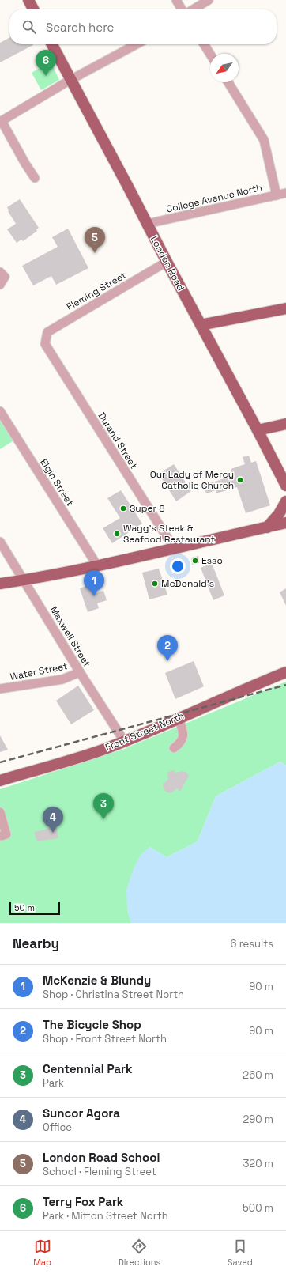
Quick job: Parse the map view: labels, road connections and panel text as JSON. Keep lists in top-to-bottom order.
{
  "streets": {
    "main road": ["London Road", "Front Street North"],
    "street": [
      "College Avenue North",
      "Fleming Street",
      "Durand Street",
      "Elgin Street",
      "Maxwell Street",
      "Water Street"
    ]
  },
  "crossings": [
    ["College Avenue North", "London Road"],
    ["London Road", "Fleming Street"],
    ["Fleming Street", "Durand Street"],
    ["Maxwell Street", "Water Street"],
    ["Maxwell Street", "Front Street North"]
  ],
  "places": [
    "Our Lady of Mercy Catholic Church",
    "Super 8",
    "Wagg's Steak & Seafood Restaurant",
    "Esso",
    "McDonald's"
  ],
  "scale_bar": "50 m",
  "north": "bottom left",
  "page": {
    "search": "Search here",
    "pins": [
      "6",
      "5",
      "1",
      "2",
      "3",
      "4"
    ],
    "scale": "50 m",
    "heading": ["Nearby", "6 results"],
    "list": [
      {
        "mark": "1",
        "name": "McKenzie & Blundy",
        "note": "Shop · Christina Street North",
        "value": "90 m"
      },
      {
        "mark": "2",
        "name": "The Bicycle Shop",
        "note": "Shop · Front Street North",
        "value": "90 m"
      },
      {
        "mark": "3",
        "name": "Centennial Park",
        "note": "Park",
        "value": "260 m"
      },
      {
        "mark": "4",
        "name": "Suncor Agora",
        "note": "Office",
        "value": "290 m"
      },
      {
        "mark": "5",
        "name": "London Road School",
        "note": "School · Fleming Street",
        "value": "320 m"
      },
      {
        "mark": "6",
        "name": "Terry Fox Park",
        "note": "Park · Mitton Street North",
        "value": "500 m"
      }
    ],
    "nav": ["Map", "Directions", "Saved"]
  }
}
